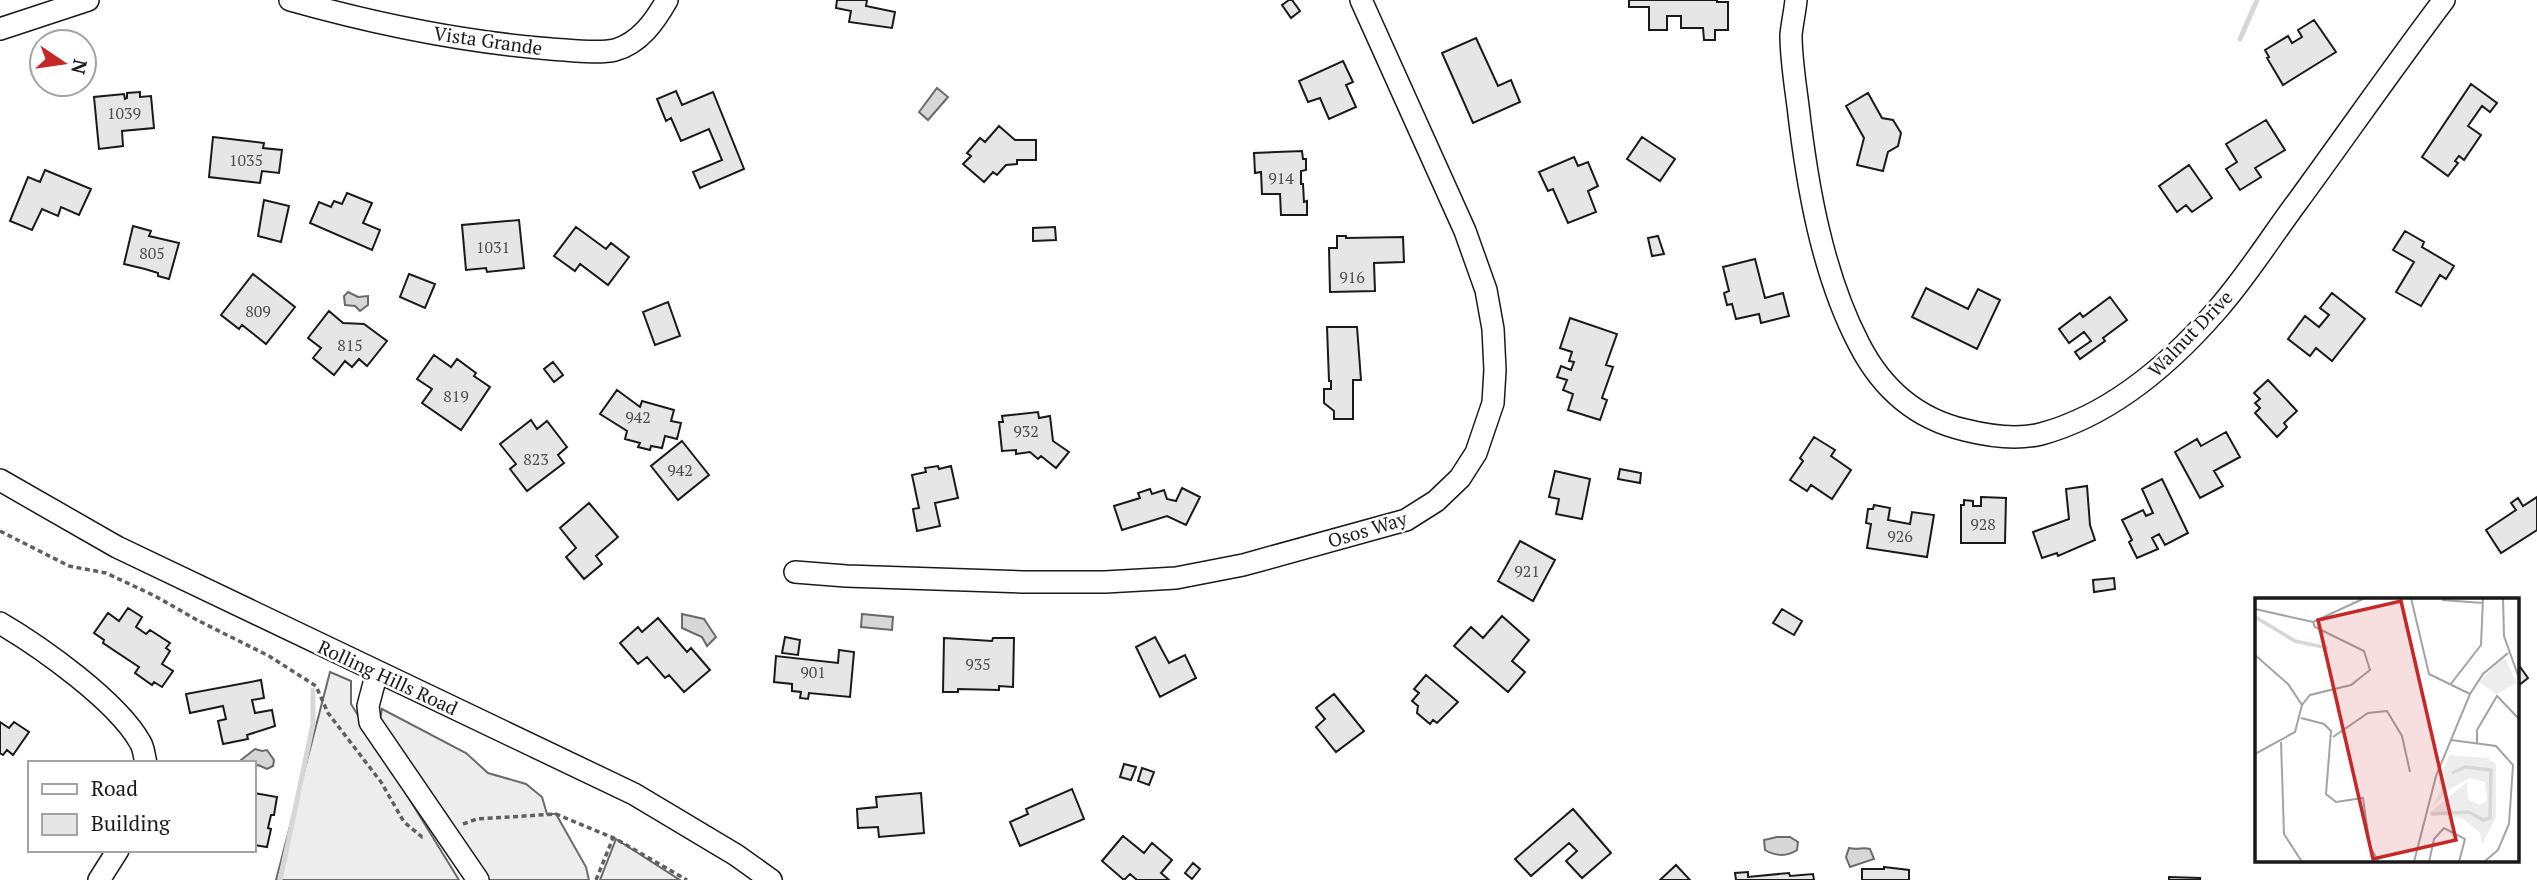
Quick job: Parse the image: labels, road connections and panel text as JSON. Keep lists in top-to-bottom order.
{
  "streets": {
    "street": [
      "Vista Grande",
      "Walnut Drive",
      "Osos Way",
      "Rolling Hills Road"
    ]
  },
  "house_numbers": [
    "1039",
    "1035",
    "914",
    "1031",
    "805",
    "916",
    "809",
    "815",
    "819",
    "942",
    "932",
    "823",
    "942",
    "928",
    "926",
    "921",
    "935",
    "901"
  ],
  "legend": ["Road", "Building"],
  "north": "right"
}
